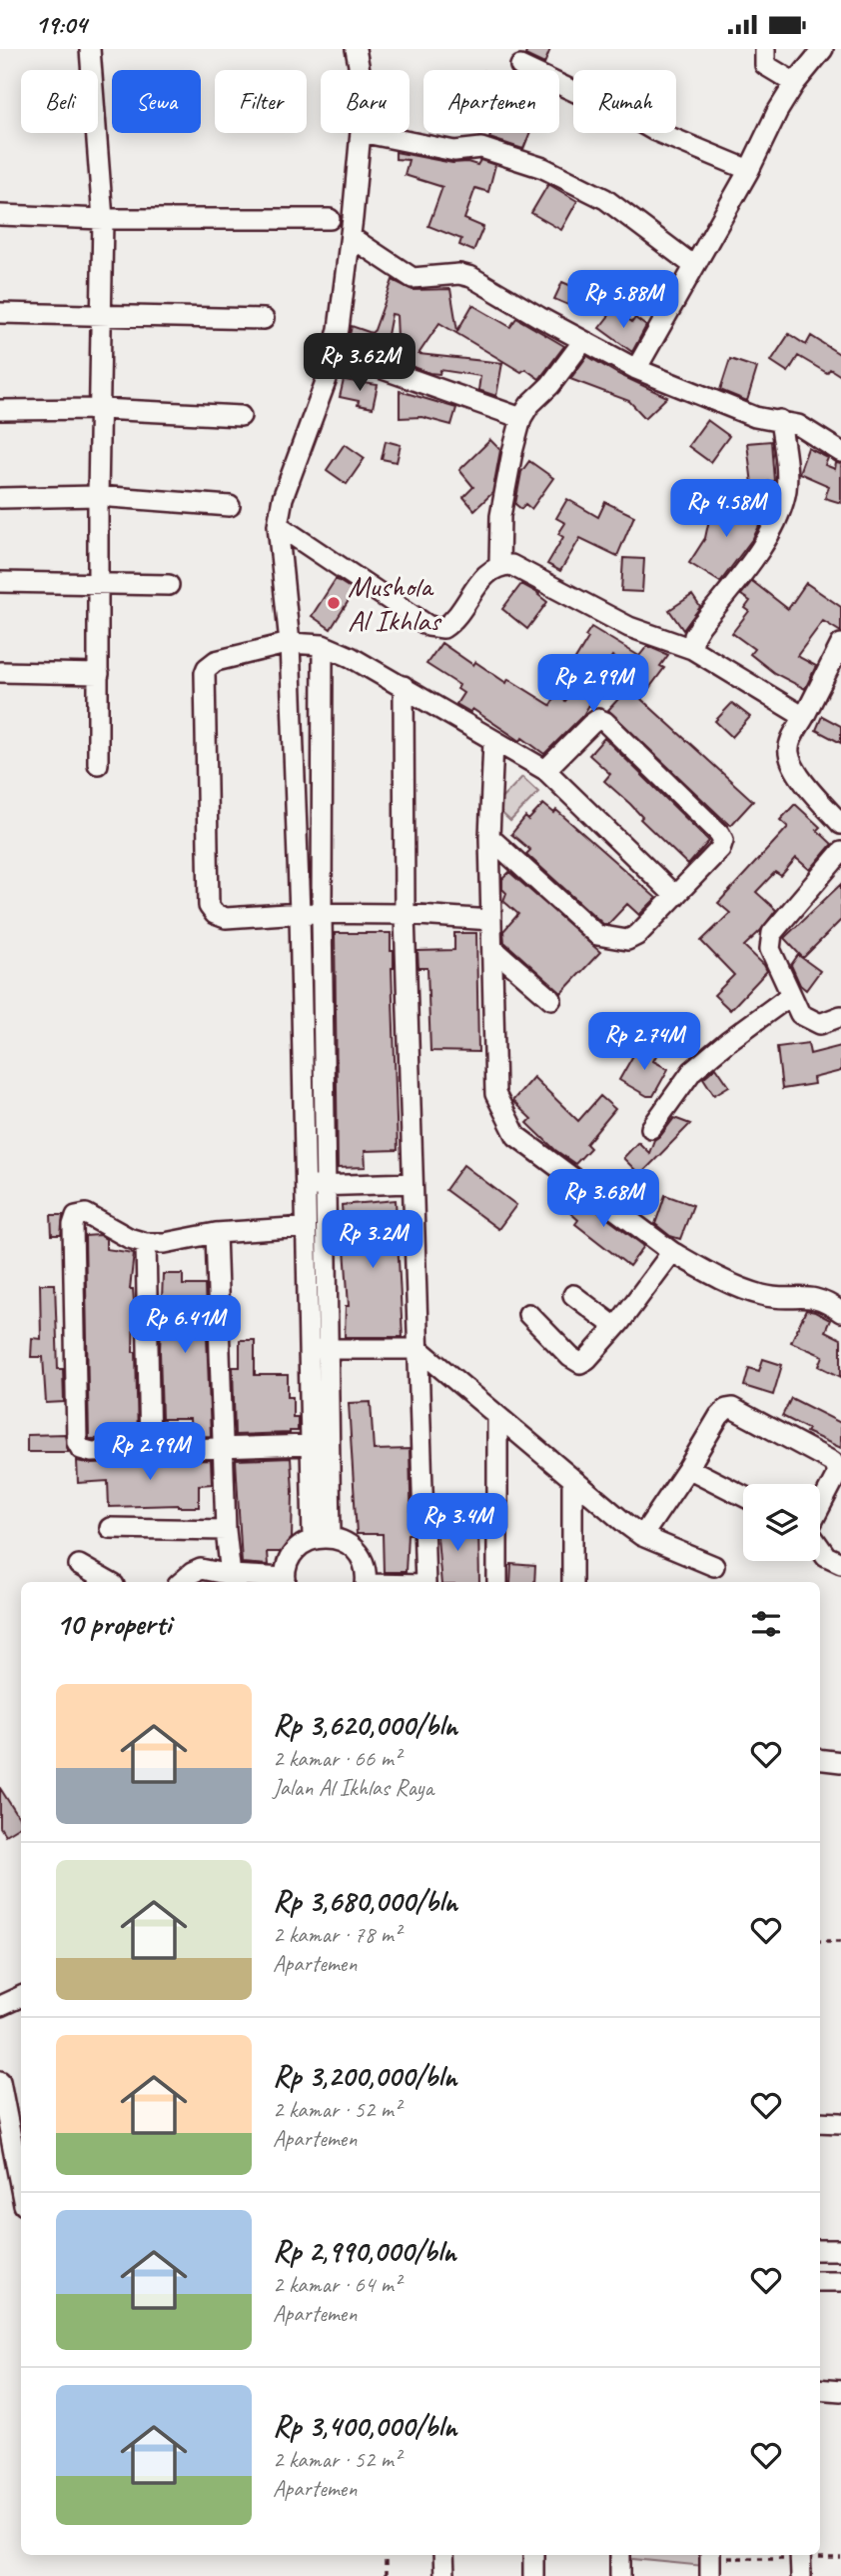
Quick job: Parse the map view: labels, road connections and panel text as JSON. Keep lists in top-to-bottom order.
{
  "places": ["Mushola Al Ikhlas"],
  "page": {
    "status": "19:04",
    "chip": [
      "Beli",
      "Sewa",
      "Filter",
      "Baru",
      "Apartemen",
      "Rumah"
    ],
    "price": [
      "Rp 5.88M",
      "Rp 3.62M",
      "Rp 4.58M",
      "Rp 2.99M",
      "Rp 2.74M",
      "Rp 3.68M",
      "Rp 3.2M",
      "Rp 6.41M",
      "Rp 2.99M",
      "Rp 3.4M"
    ],
    "heading": "10 properti",
    "list": [
      {
        "name": "Rp 3,620,000/bln",
        "note": "2 kamar · 66 m² · Jalan Al Ikhlas Raya"
      },
      {
        "name": "Rp 3,680,000/bln",
        "note": "2 kamar · 78 m² · Apartemen"
      },
      {
        "name": "Rp 3,200,000/bln",
        "note": "2 kamar · 52 m² · Apartemen"
      },
      {
        "name": "Rp 2,990,000/bln",
        "note": "2 kamar · 64 m² · Apartemen"
      },
      {
        "name": "Rp 3,400,000/bln",
        "note": "2 kamar · 52 m² · Apartemen"
      }
    ]
  }
}
